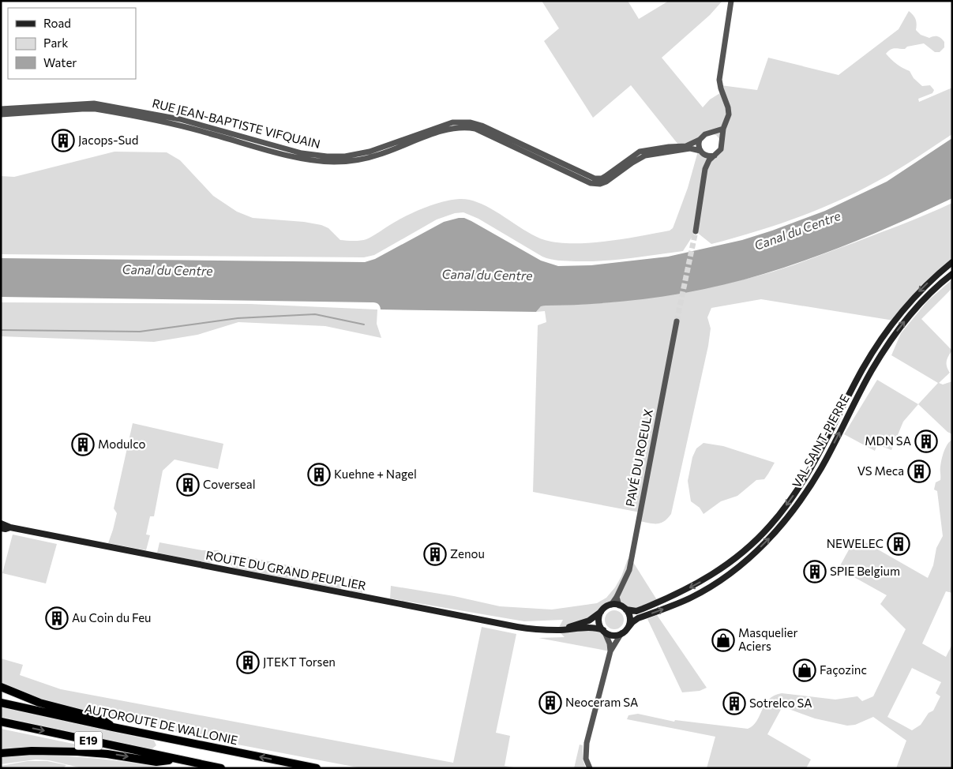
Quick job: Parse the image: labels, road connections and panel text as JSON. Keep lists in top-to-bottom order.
{
  "streets": {
    "highway": ["AUTOROUTE DE WALLONIE", "E19"],
    "main road": ["VAL SAINT-PIERRE", "ROUTE DU GRAND PEUPLIER"],
    "street": ["RUE JEAN-BAPTISTE VIFQUAIN", "PAVÉ DU ROEULX"]
  },
  "crossings": [
    ["VAL SAINT-PIERRE", "PAVÉ DU ROEULX"],
    ["VAL SAINT-PIERRE", "ROUTE DU GRAND PEUPLIER"],
    ["PAVÉ DU ROEULX", "ROUTE DU GRAND PEUPLIER"]
  ],
  "water": ["Canal du Centre"],
  "places": {
    "building": [
      "Jacops-Sud",
      "MDN SA",
      "Modulco",
      "VS Meca",
      "Kuehne + Nagel",
      "Coverseal",
      "NEWELEC",
      "Zenou",
      "SPIE Belgium",
      "Au Coin du Feu",
      "JTEKT Torsen",
      "Neoceram SA",
      "Sotrelco SA"
    ],
    "shop": ["Masquelier Aciers", "Façozinc"]
  },
  "legend": ["Road", "Park", "Water"]
}
